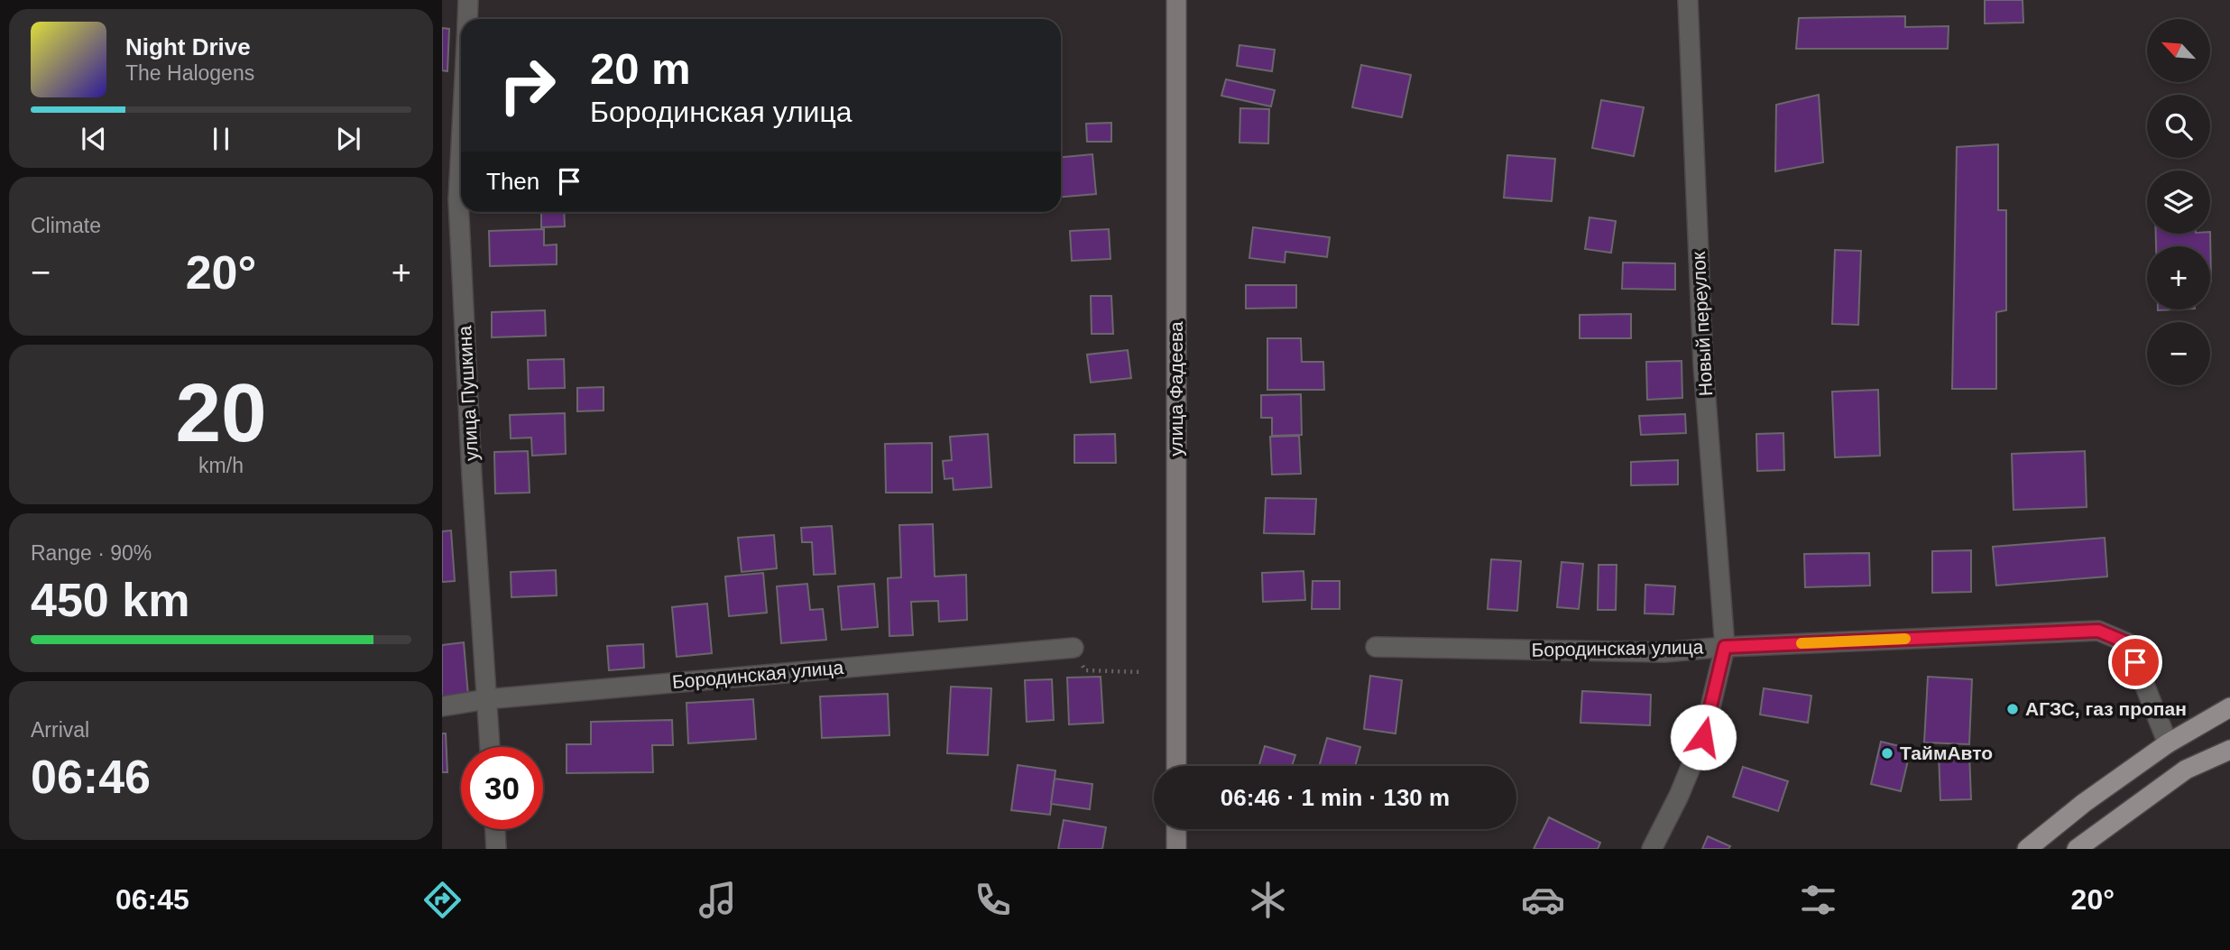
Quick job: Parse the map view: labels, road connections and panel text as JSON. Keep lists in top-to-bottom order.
{
  "streets": {
    "main road": ["улица Фадеева"],
    "street": ["Новый переулок", "улица Пушкина", "Бородинская улица"]
  },
  "crossings": [
    ["Новый переулок", "Бородинская улица"],
    ["улица Пушкина", "Бородинская улица"]
  ],
  "places": ["АГЗС, газ пропан", "ТаймАвто"],
  "north": "top left",
  "page": {
    "map_buttons": ["+", "−"],
    "turn": ["20 m", "Бородинская улица"],
    "song": ["Night Drive", "The Halogens"],
    "then": "Then",
    "tile": [
      "Climate",
      ["20", "km/h"],
      ["Range · 90%", "450 km"],
      ["Arrival", "06:46"]
    ],
    "heat": ["−", "20°", "+"],
    "limit": "30",
    "trip": "06:46 · 1 min · 130 m",
    "tabs": ["06:45", "20°"]
  }
}
